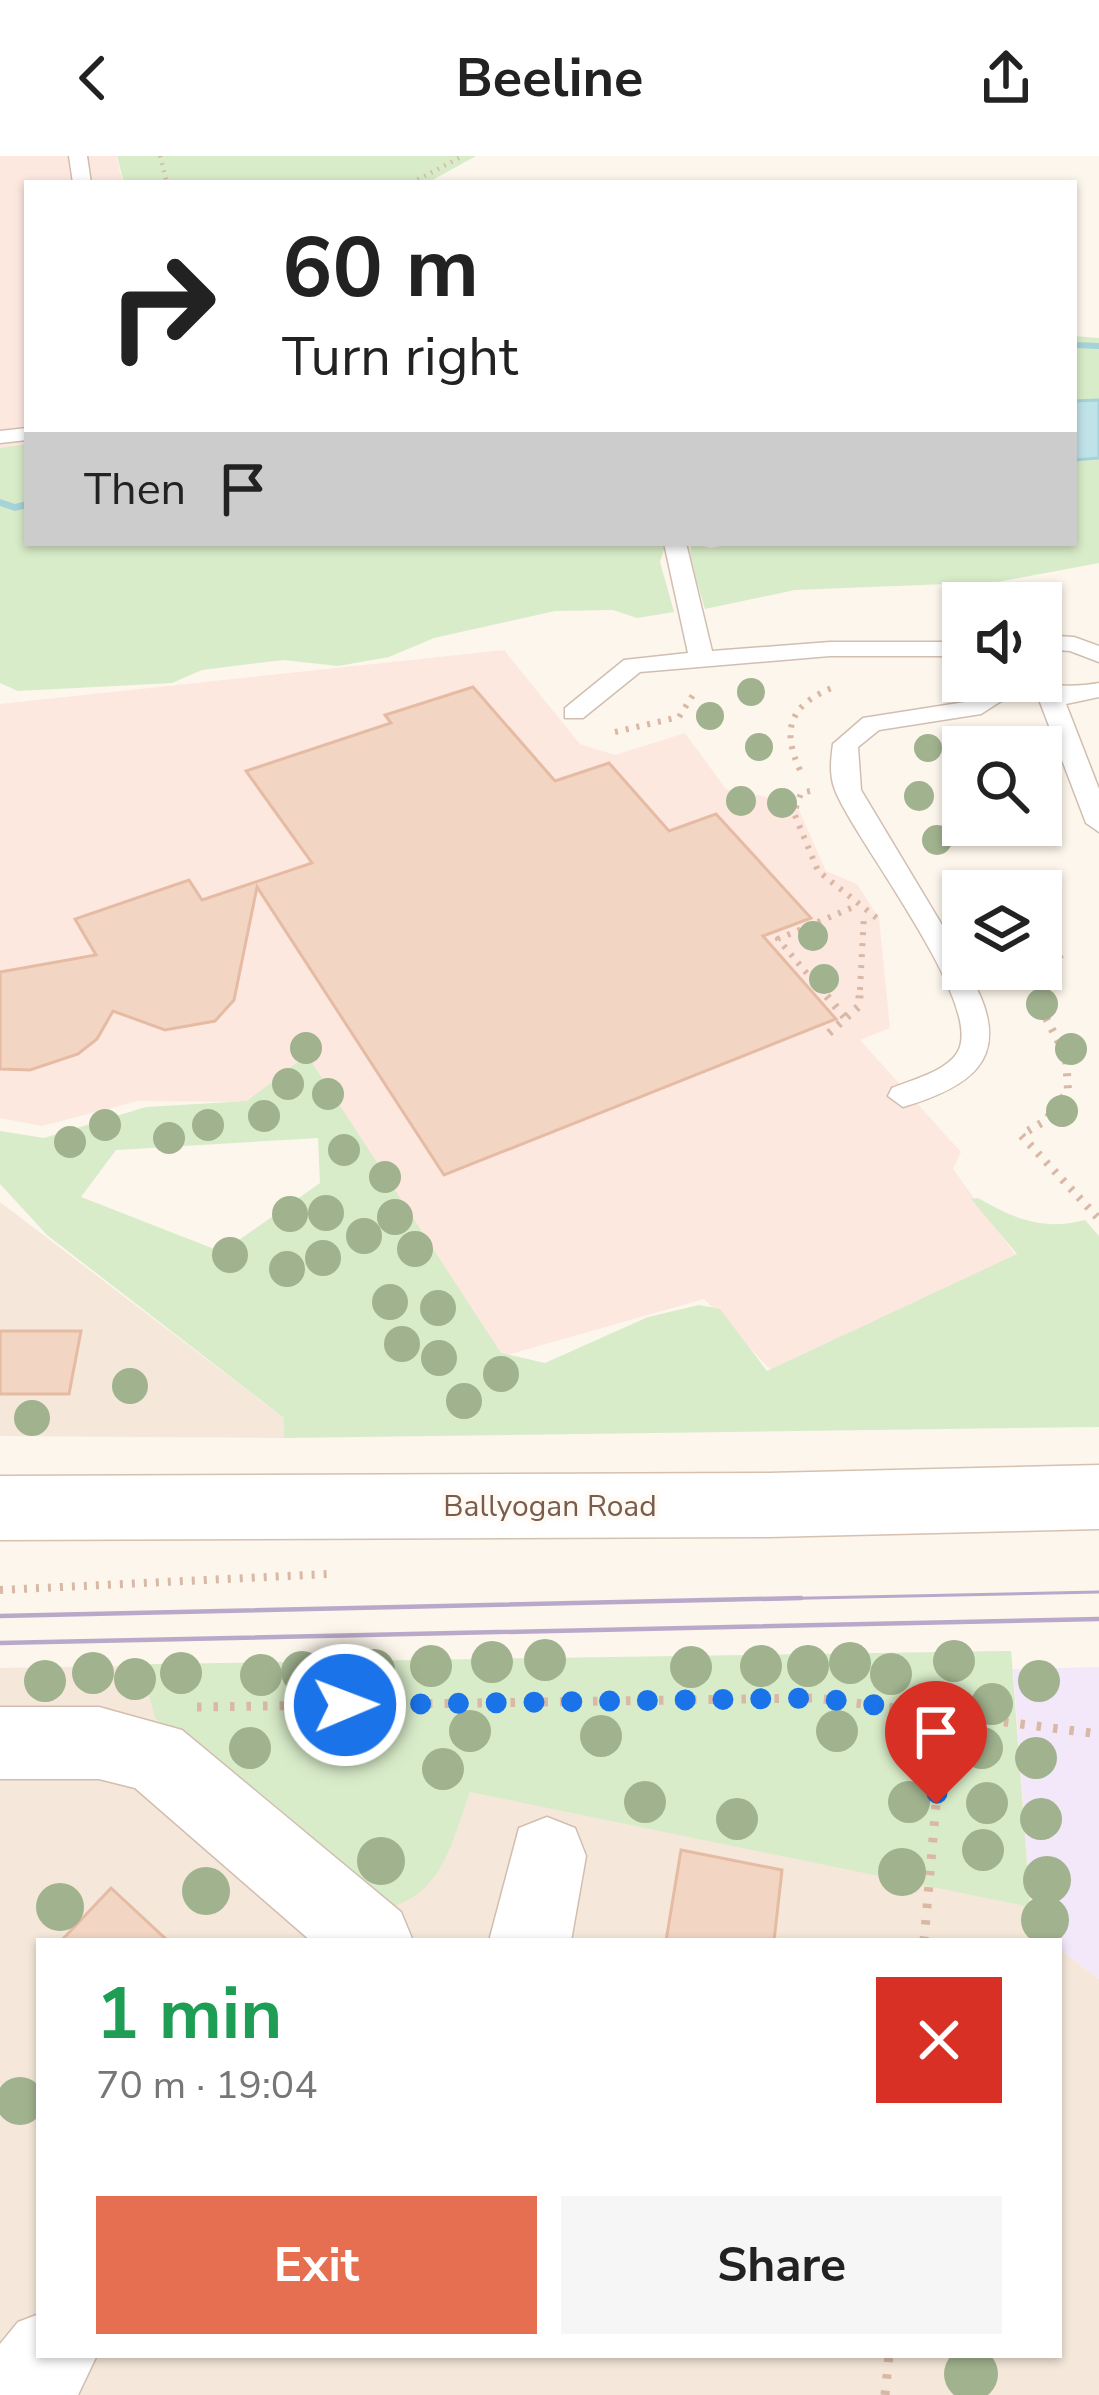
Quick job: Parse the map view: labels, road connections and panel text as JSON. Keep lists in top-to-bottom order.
{
  "streets": {
    "street": ["Ballyogan Road"]
  },
  "page": {
    "header": "Beeline",
    "turn": ["60 m", "Turn right"],
    "then": "Then",
    "heading": ["1 min", "70 m · 19:04"],
    "buttons": ["Exit", "Share"]
  }
}
